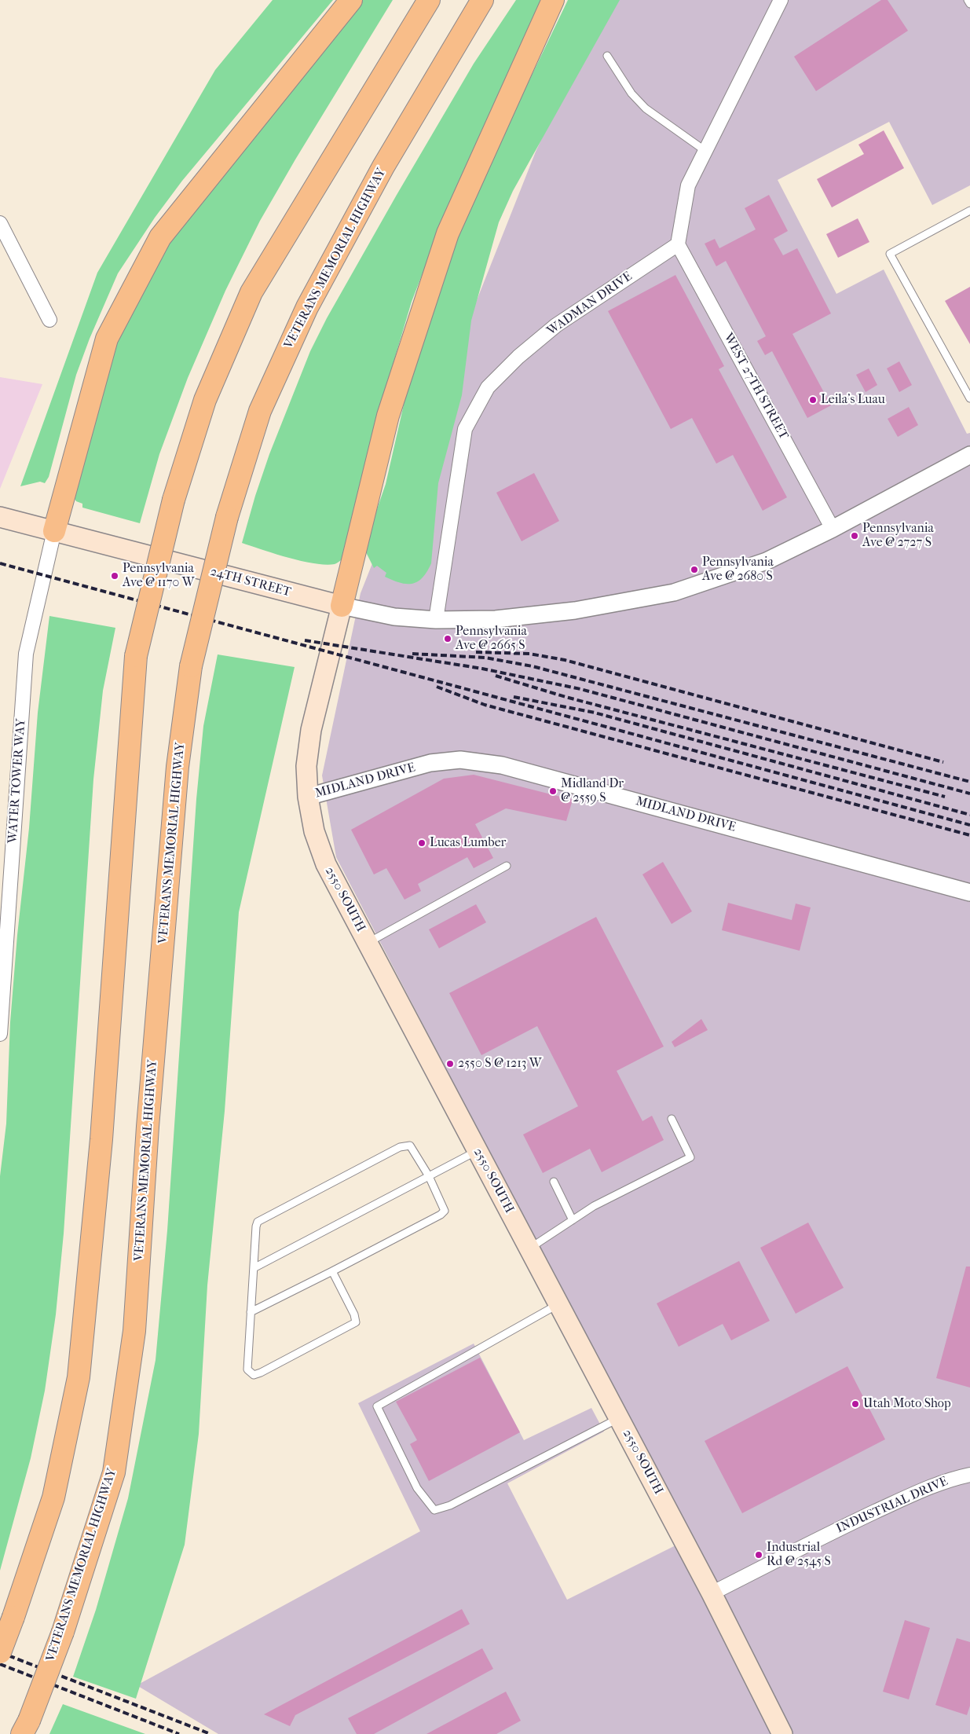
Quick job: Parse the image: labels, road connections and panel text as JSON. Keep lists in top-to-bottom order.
{
  "streets": {
    "highway": ["VETERANS MEMORIAL HIGHWAY"],
    "main road": ["24TH STREET", "2550 SOUTH"],
    "street": [
      "WADMAN DRIVE",
      "WEST 27TH STREET",
      "WATER TOWER WAY",
      "MIDLAND DRIVE",
      "INDUSTRIAL DRIVE"
    ]
  },
  "crossings": [
    ["WADMAN DRIVE", "WEST 27TH STREET"],
    ["24TH STREET", "WATER TOWER WAY"],
    ["24TH STREET", "2550 SOUTH"],
    ["MIDLAND DRIVE", "2550 SOUTH"],
    ["2550 SOUTH", "INDUSTRIAL DRIVE"]
  ],
  "places": [
    "Leila's Luau",
    "Pennsylvania Ave @ 2727 S",
    "Pennsylvania Ave @ 2680 S",
    "Pennsylvania Ave @ 1170 W",
    "Pennsylvania Ave @ 2665 S",
    "Midland Dr @ 2559 S",
    "Lucas Lumber",
    "2550 S @ 1213 W",
    "Utah Moto Shop",
    "Industrial Rd @ 2545 S"
  ]
}
